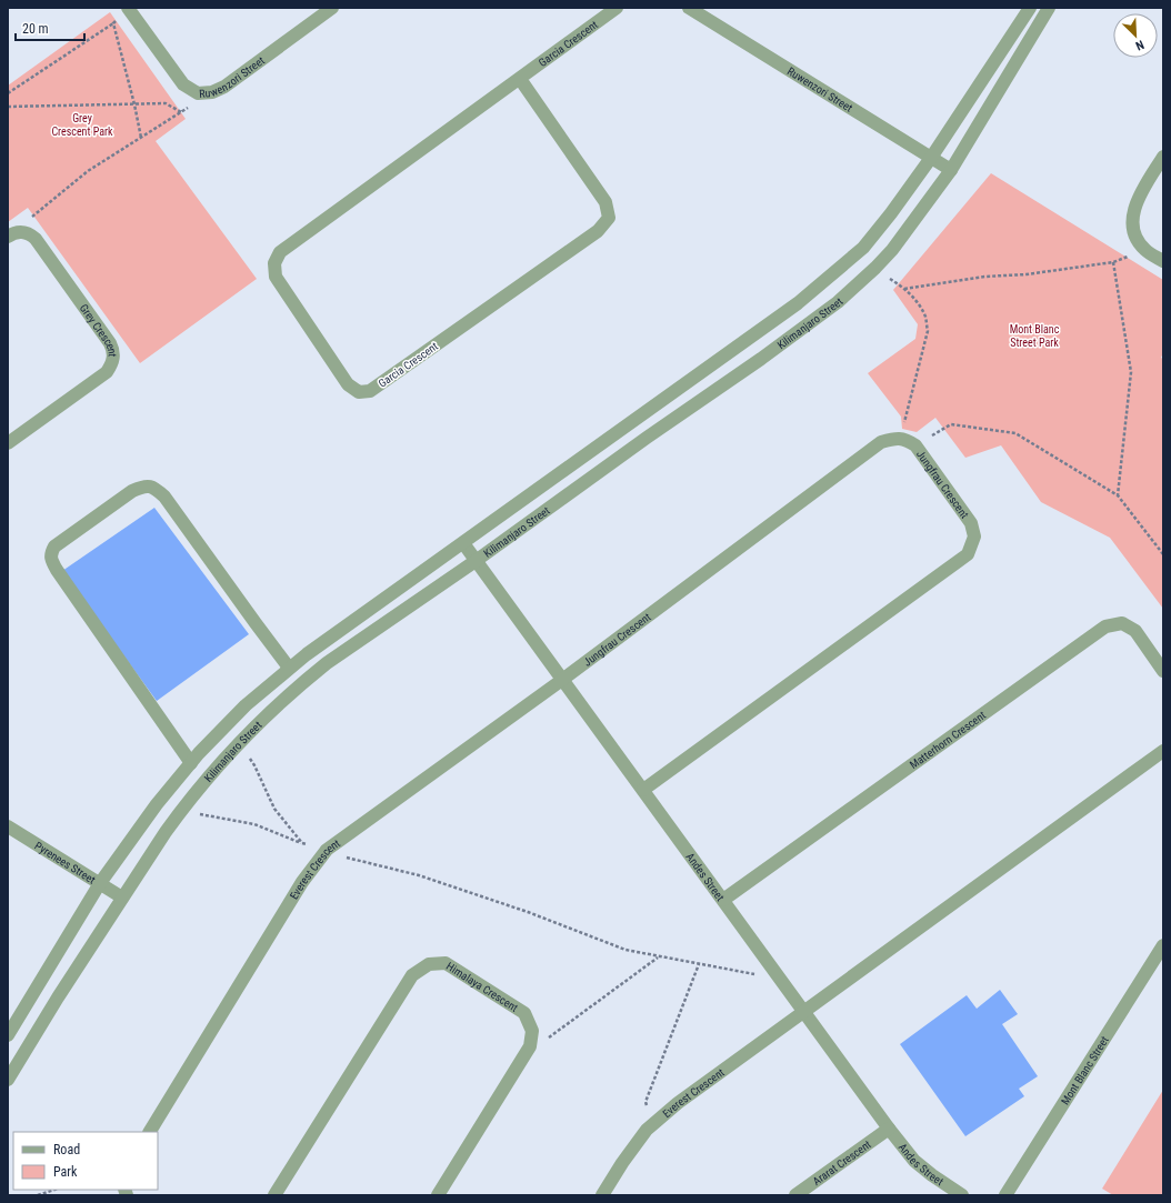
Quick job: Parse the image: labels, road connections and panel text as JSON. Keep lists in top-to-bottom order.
{
  "streets": {
    "street": [
      "Garcia Crescent",
      "Ruwenzori Street",
      "Kilimanjaro Street",
      "Grey Crescent",
      "Jungfrau Crescent",
      "Matterhorn Crescent",
      "Pyrenees Street",
      "Everest Crescent",
      "Andes Street",
      "Himalaya Crescent",
      "Mont Blanc Street",
      "Ararat Crescent"
    ]
  },
  "crossings": [
    ["Ruwenzori Street", "Kilimanjaro Street"],
    ["Kilimanjaro Street", "Pyrenees Street"],
    ["Kilimanjaro Street", "Andes Street"],
    ["Jungfrau Crescent", "Everest Crescent"],
    ["Jungfrau Crescent", "Andes Street"],
    ["Matterhorn Crescent", "Andes Street"],
    ["Everest Crescent", "Andes Street"],
    ["Andes Street", "Ararat Crescent"]
  ],
  "parks": ["Grey Crescent Park", "Mont Blanc Street Park"],
  "legend": ["Road", "Park"],
  "scale_bar": "20 m",
  "north": "bottom right"
}
